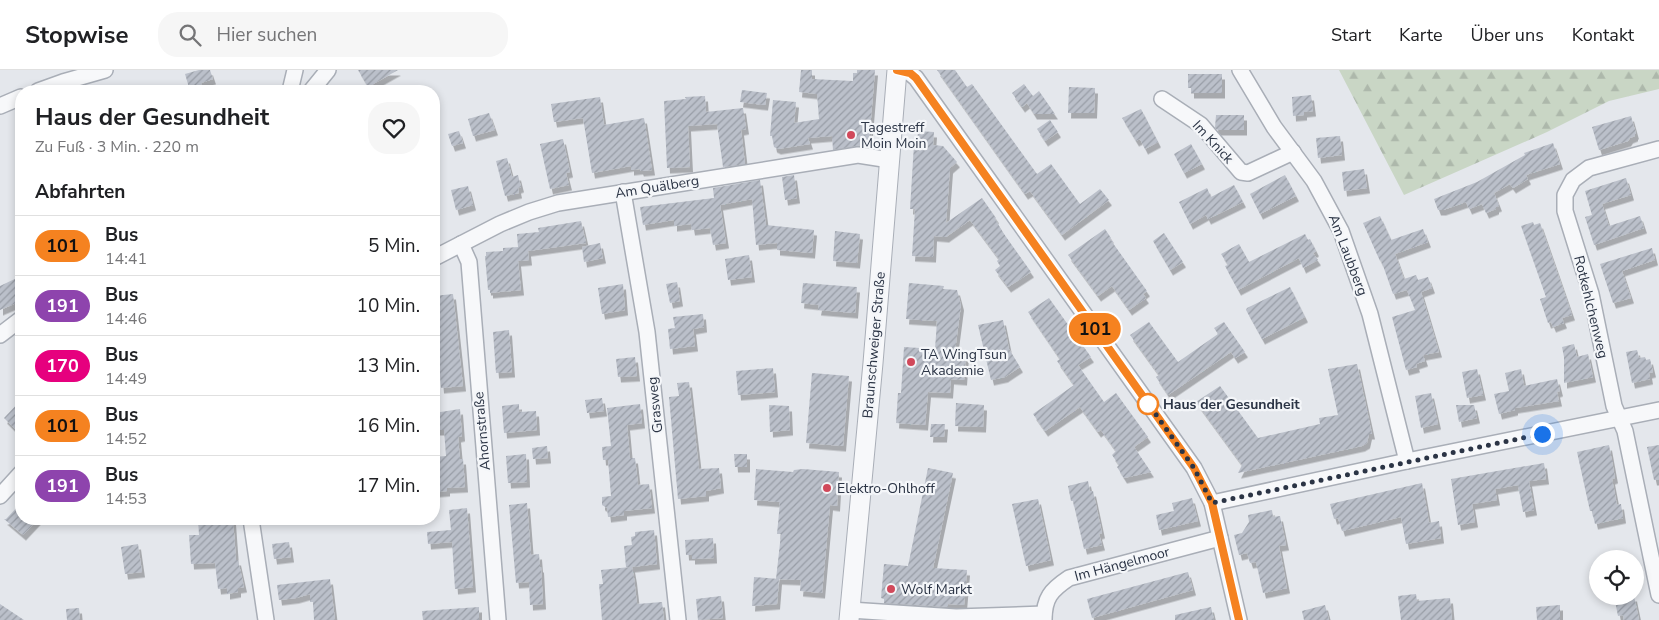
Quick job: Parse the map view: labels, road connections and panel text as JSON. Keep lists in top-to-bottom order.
{
  "streets": {
    "street": [
      "Im Knick",
      "Am Quälberg",
      "Am Laubberg",
      "Rotkehlchenweg",
      "Braunschweiger Straße",
      "Grasweg",
      "Ahornstraße",
      "Im Hängelmoor"
    ]
  },
  "crossings": [
    ["Im Knick", "Am Laubberg"],
    ["Am Quälberg", "Braunschweiger Straße"],
    ["Am Quälberg", "Grasweg"],
    ["Am Quälberg", "Ahornstraße"],
    ["Braunschweiger Straße", "Im Hängelmoor"]
  ],
  "places": [
    "Tagestreff Moin Moin",
    "TA WingTsun Akademie",
    "Haus der Gesundheit",
    "Elektro-Ohlhoff",
    "Wolf Markt"
  ],
  "lines": ["bus line 101"],
  "page": {
    "header": "Stopwise",
    "search": "Hier suchen",
    "nav": [
      "Start",
      "Karte",
      "Über uns",
      "Kontakt"
    ],
    "on_map": "101",
    "heading": [
      ["Haus der Gesundheit", "Zu Fuß · 3 Min. · 220 m"],
      "Abfahrten"
    ],
    "list": [
      {
        "mark": "101",
        "name": "Bus",
        "note": "14:41",
        "value": "5 Min."
      },
      {
        "mark": "191",
        "name": "Bus",
        "note": "14:46",
        "value": "10 Min."
      },
      {
        "mark": "170",
        "name": "Bus",
        "note": "14:49",
        "value": "13 Min."
      },
      {
        "mark": "101",
        "name": "Bus",
        "note": "14:52",
        "value": "16 Min."
      },
      {
        "mark": "191",
        "name": "Bus",
        "note": "14:53",
        "value": "17 Min."
      }
    ]
  }
}
